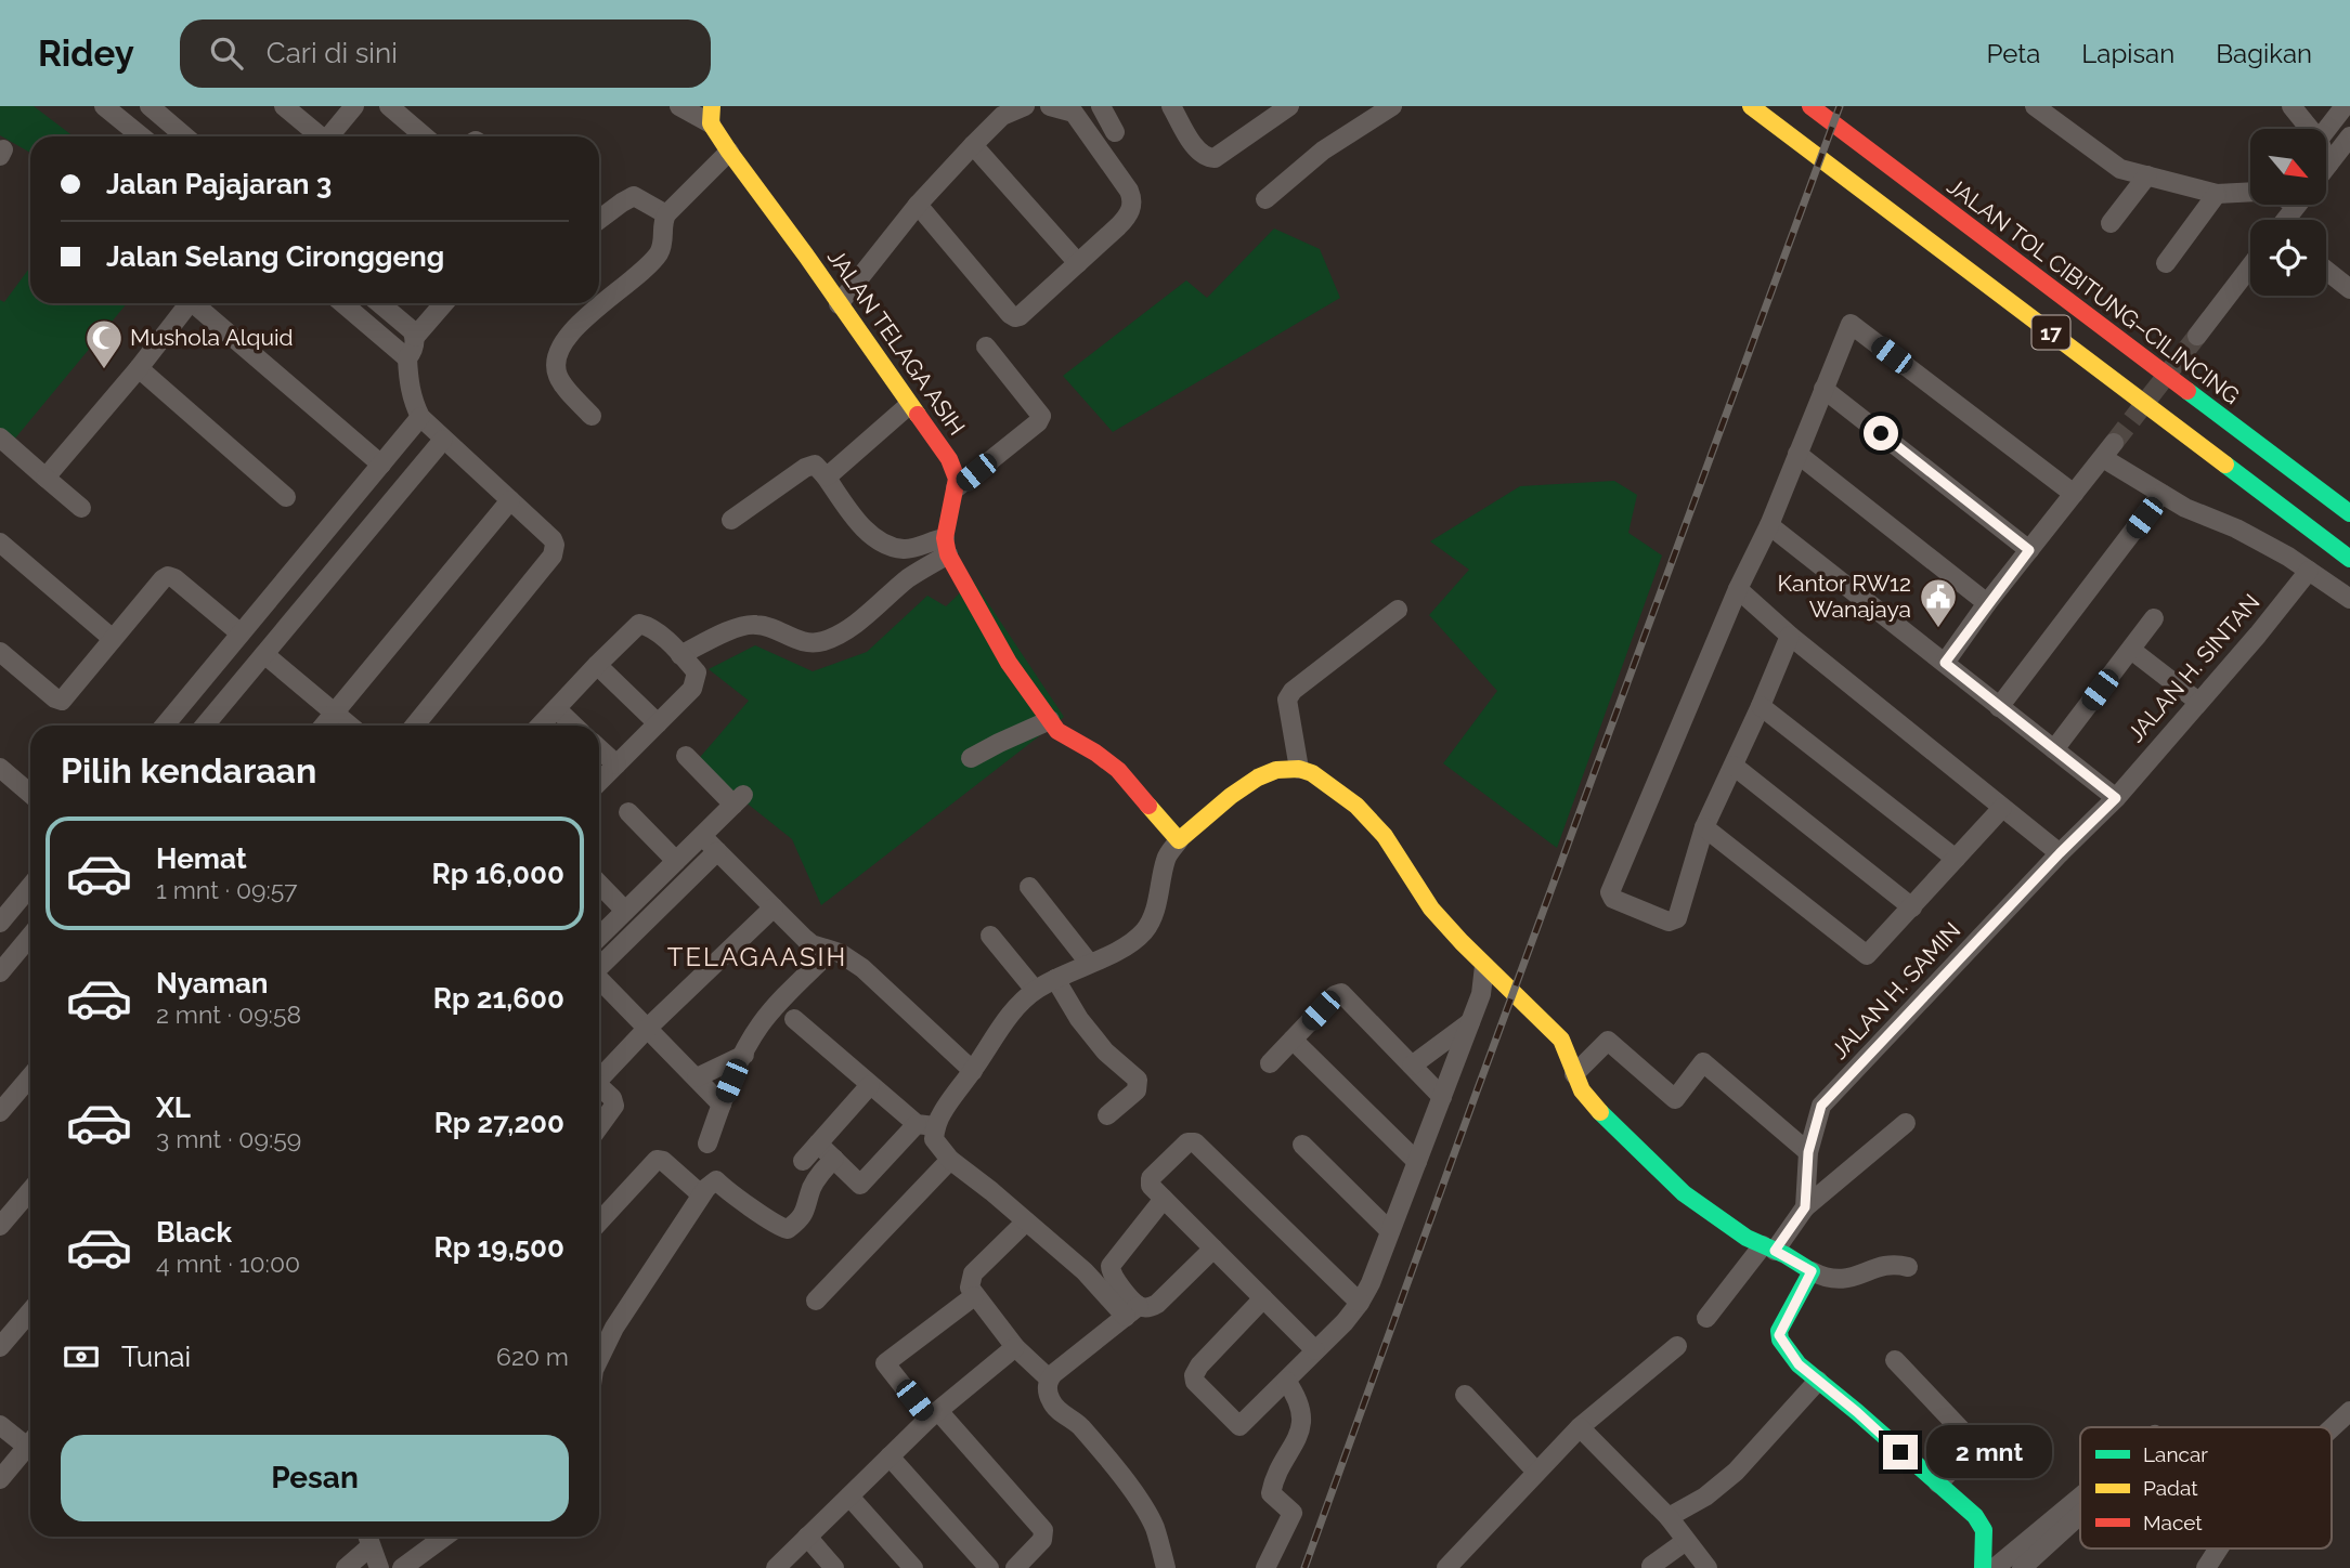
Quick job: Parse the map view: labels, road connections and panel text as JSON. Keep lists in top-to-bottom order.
{
  "streets": {
    "main road": ["JALAN TOL CIBITUNG–CILINCING", "17", "JALAN TELAGA ASIH"],
    "street": ["JALAN H. SINTAN", "JALAN H. SAMIN"]
  },
  "crossings": [
    ["JALAN H. SINTAN", "JALAN H. SAMIN"]
  ],
  "districts": ["TELAGAASIH"],
  "places": {
    "mosque": ["Mushola Alquid"],
    "public building": ["Kantor RW12 Wanajaya"]
  },
  "legend": ["Lancar", "Padat", "Macet"],
  "north": "bottom right",
  "page": {
    "header": "Ridey",
    "search": "Cari di sini",
    "nav": ["Peta", "Lapisan", "Bagikan"],
    "banner": ["Jalan Pajajaran 3", "Jalan Selang Cironggeng"],
    "heading": "Pilih kendaraan",
    "list": [
      {
        "name": "Hemat",
        "note": "1 mnt · 09:57",
        "value": "Rp 16,000"
      },
      {
        "name": "Nyaman",
        "note": "2 mnt · 09:58",
        "value": "Rp 21,600"
      },
      {
        "name": "XL",
        "note": "3 mnt · 09:59",
        "value": "Rp 27,200"
      },
      {
        "name": "Black",
        "note": "4 mnt · 10:00",
        "value": "Rp 19,500"
      }
    ],
    "pay": ["Tunai", "620 m"],
    "buttons": "Pesan",
    "bubble": "2 mnt"
  }
}
